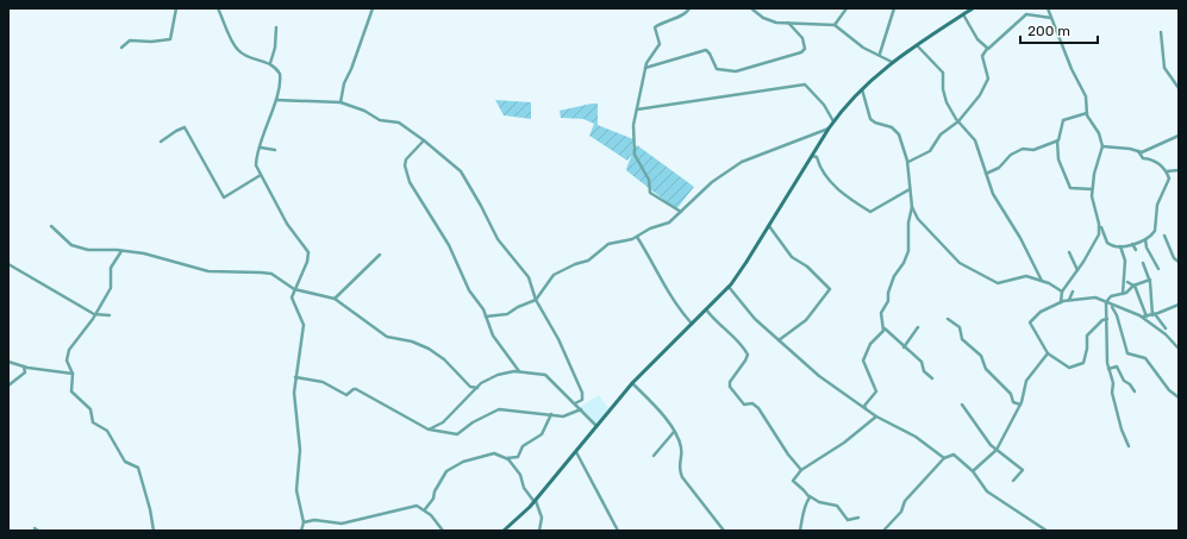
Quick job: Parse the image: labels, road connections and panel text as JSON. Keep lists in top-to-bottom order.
{
  "scale_bar": "200 m"
}
